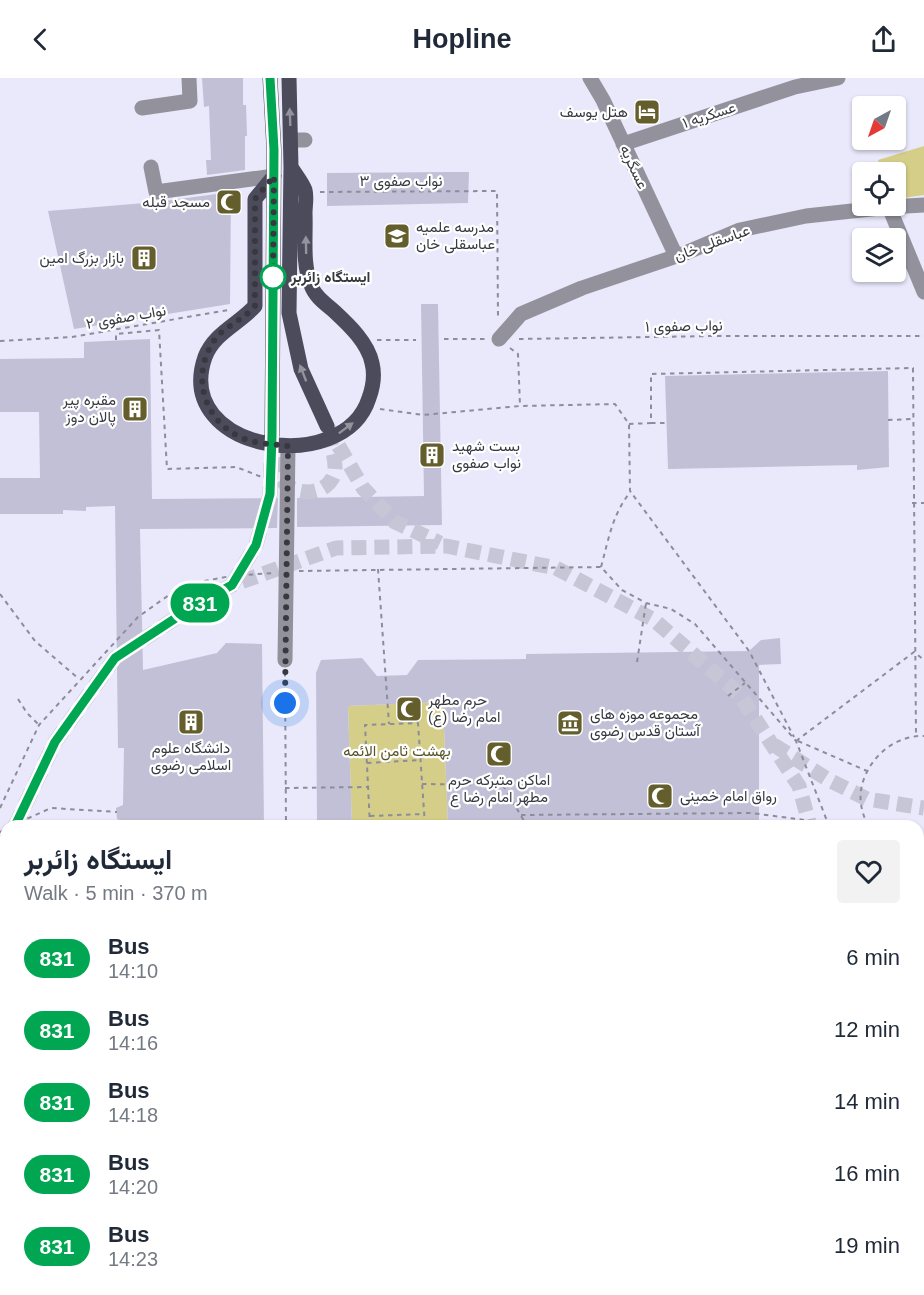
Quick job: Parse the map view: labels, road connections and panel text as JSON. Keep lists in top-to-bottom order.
{
  "streets": {
    "street": ["عسکریه ۱", "عسگریه", "عباسقلی خان"],
    "path": ["نواب صفوی ۳", "نواب صفوی ۲", "نواب صفوی ۱"]
  },
  "crossings": [
    ["عسکریه ۱", "عسگریه"],
    ["عسگریه", "عباسقلی خان"],
    ["نواب صفوی ۳", "عباسقلی خان"],
    ["نواب صفوی ۳", "نواب صفوی ۱"],
    ["عباسقلی خان", "نواب صفوی ۱"]
  ],
  "parks": ["بهشت ثامن الائمه"],
  "places": {
    "hotel": ["هتل یوسف"],
    "mosque": [
      "مسجد قبله",
      "حرم مطهر امام رضا (ع)",
      "اماکن متبرکه حرم مطهر امام رضا ع",
      "رواق امام خمینی"
    ],
    "school or university": ["مدرسه علمیه عباسقلی خان"],
    "building": [
      "بازار بزرگ امین",
      "مقبره پیر پالان دوز",
      "بست شهید نواب صفوی",
      "دانشگاه علوم اسلامی رضوی"
    ],
    "other": ["ایستگاه زائربر"],
    "museum": ["مجموعه موزه های آستان قدس رضوی"]
  },
  "lines": ["bus line 831"],
  "north": "bottom left",
  "page": {
    "header": "Hopline",
    "on_map": "831",
    "heading": ["ایستگاه زائربر", "Walk · 5 min · 370 m"],
    "list": [
      {
        "mark": "831",
        "name": "Bus",
        "note": "14:10",
        "value": "6 min"
      },
      {
        "mark": "831",
        "name": "Bus",
        "note": "14:16",
        "value": "12 min"
      },
      {
        "mark": "831",
        "name": "Bus",
        "note": "14:18",
        "value": "14 min"
      },
      {
        "mark": "831",
        "name": "Bus",
        "note": "14:20",
        "value": "16 min"
      },
      {
        "mark": "831",
        "name": "Bus",
        "note": "14:23",
        "value": "19 min"
      }
    ]
  }
}
